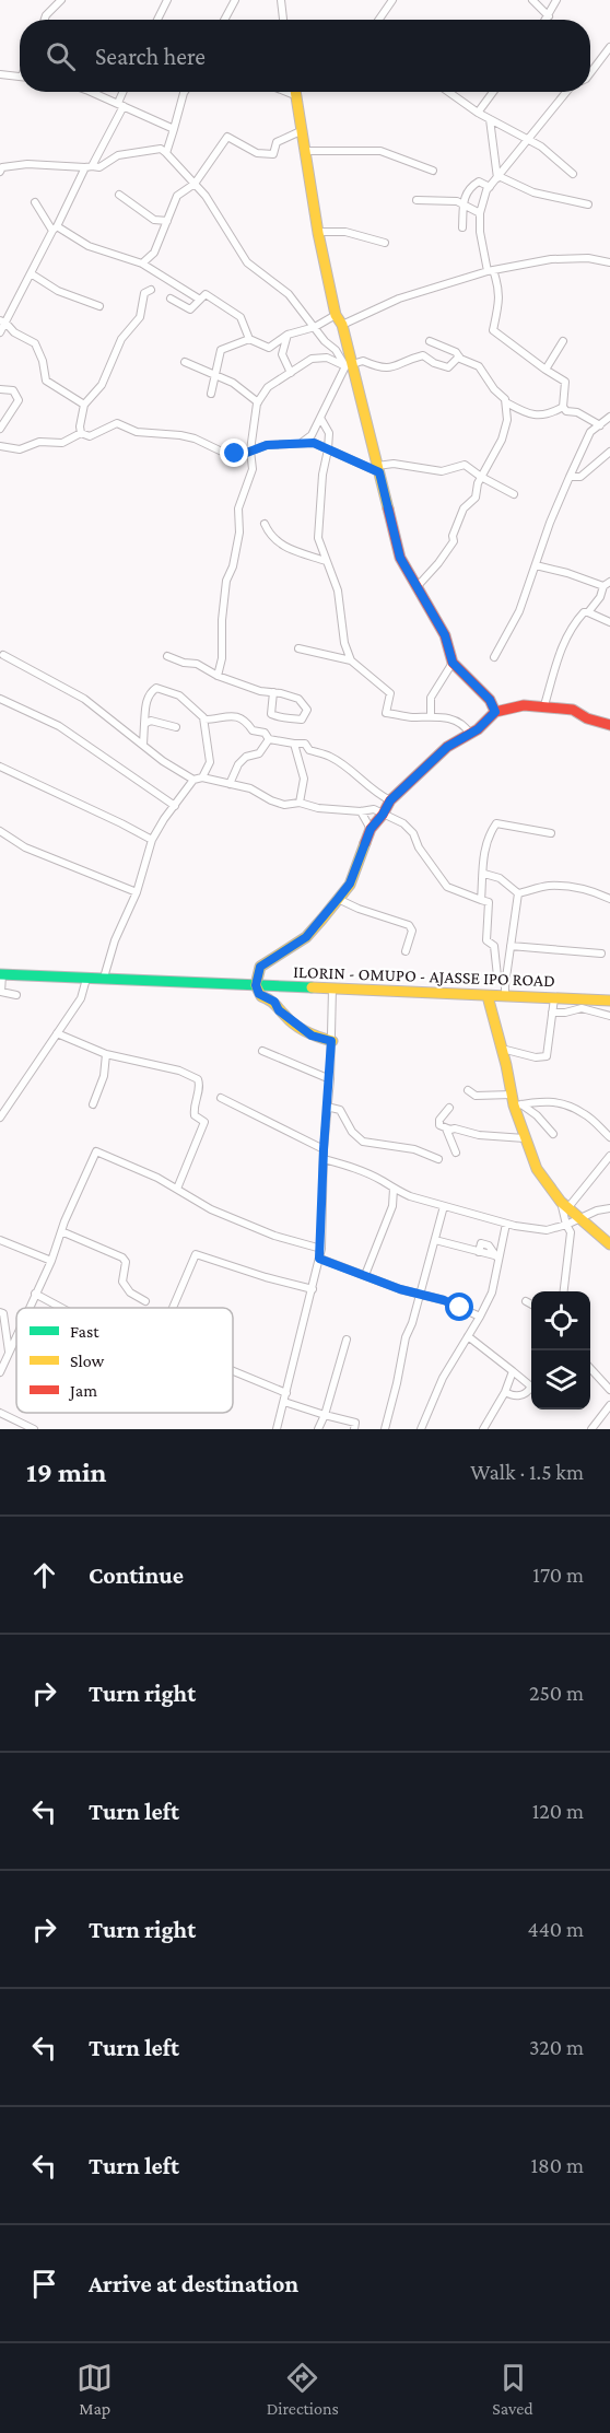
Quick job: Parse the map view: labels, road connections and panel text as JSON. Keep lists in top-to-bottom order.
{
  "streets": {
    "main road": ["ILORIN - OMUPO - AJASSE IPO ROAD"]
  },
  "legend": ["Fast", "Slow", "Jam"],
  "page": {
    "search": "Search here",
    "heading": ["19 min", "Walk · 1.5 km"],
    "list": [
      ["Continue", "170 m"],
      ["Turn right", "250 m"],
      ["Turn left", "120 m"],
      ["Turn right", "440 m"],
      ["Turn left", "320 m"],
      ["Turn left", "180 m"],
      "Arrive at destination"
    ],
    "nav": ["Map", "Directions", "Saved"]
  }
}
